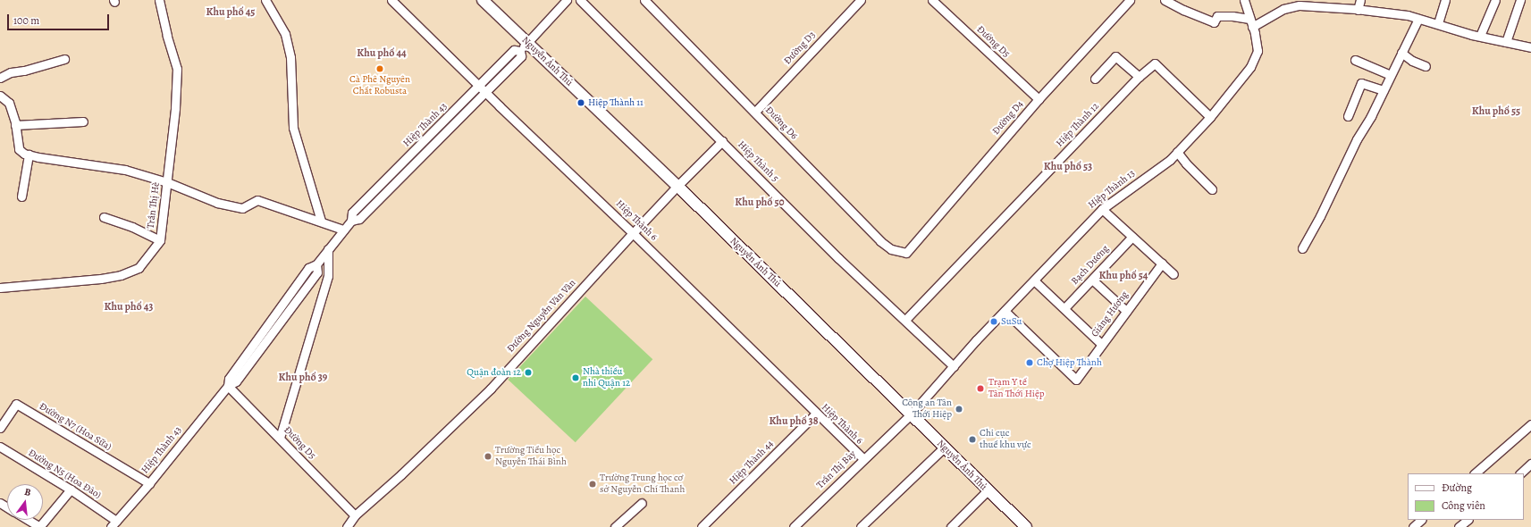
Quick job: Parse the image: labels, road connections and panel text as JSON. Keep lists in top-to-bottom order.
{
  "streets": {
    "main road": ["Nguyễn Ảnh Thủ"],
    "street": [
      "Đường D5",
      "Đường D3",
      "Đường D4",
      "Đường D6",
      "Hiệp Thành 43",
      "Hiệp Thành 12",
      "Hiệp Thành 5",
      "Hiệp Thành 13",
      "Trần Thị Hè",
      "Hiệp Thành 6",
      "Bạch Dương",
      "Giáng Hương",
      "Đường Nguyễn Văn Vân",
      "Đường N7 (Hoa Sữa)",
      "Hiệp Thành 44",
      "Trần Thị Bảy",
      "Đường N5 (Hoa Đào)"
    ]
  },
  "crossings": [
    ["Đường D5", "Đường D4"],
    ["Đường D5", "Hiệp Thành 43"],
    ["Đường D5", "Đường Nguyễn Văn Vân"],
    ["Đường D3", "Đường D6"],
    ["Nguyễn Ảnh Thủ", "Hiệp Thành 43"],
    ["Nguyễn Ảnh Thủ", "Hiệp Thành 13"],
    ["Nguyễn Ảnh Thủ", "Đường Nguyễn Văn Vân"],
    ["Nguyễn Ảnh Thủ", "Trần Thị Bảy"],
    ["Đường D4", "Đường D6"],
    ["Hiệp Thành 43", "Hiệp Thành 6"],
    ["Hiệp Thành 43", "Đường N7 (Hoa Sữa)"],
    ["Hiệp Thành 43", "Đường N5 (Hoa Đào)"],
    ["Hiệp Thành 12", "Hiệp Thành 5"],
    ["Hiệp Thành 12", "Hiệp Thành 13"],
    ["Hiệp Thành 5", "Hiệp Thành 13"],
    ["Hiệp Thành 5", "Đường Nguyễn Văn Vân"],
    ["Hiệp Thành 13", "Giáng Hương"],
    ["Hiệp Thành 13", "Trần Thị Bảy"],
    ["Hiệp Thành 6", "Đường Nguyễn Văn Vân"],
    ["Hiệp Thành 6", "Hiệp Thành 44"],
    ["Hiệp Thành 6", "Trần Thị Bảy"]
  ],
  "districts": [
    "Khu phố 45",
    "Khu phố 44",
    "Khu phố 55",
    "Khu phố 53",
    "Khu phố 50",
    "Khu phố 54",
    "Khu phố 43",
    "Khu phố 39",
    "Khu phố 38"
  ],
  "places": [
    "Cà Phê Nguyên Chất Robusta",
    "Hiệp Thành 11",
    "SuSu",
    "Chợ Hiệp Thành",
    "Quận đoàn 12",
    "Nhà thiếu nhi Quận 12",
    "Trạm Y tế Tân Thới Hiệp",
    "Công an Tân Thới Hiệp",
    "Chi cục thuế khu vực",
    "Trường Tiểu học Nguyễn Thái Bình",
    "Trường Trung học cơ sở Nguyễn Chí Thanh"
  ],
  "legend": ["Đường", "Công viên"],
  "scale_bar": "100 m",
  "north": "top"
}
